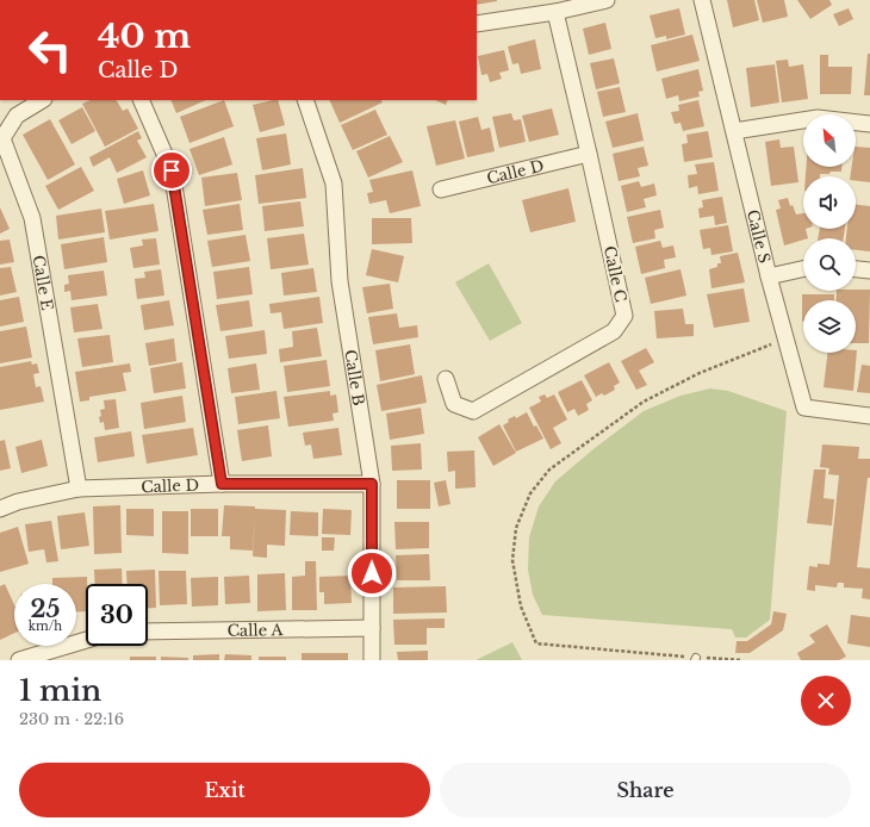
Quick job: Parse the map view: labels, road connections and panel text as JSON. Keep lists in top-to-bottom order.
{
  "streets": {
    "street": [
      "Calle D",
      "Calle S",
      "Calle C",
      "Calle E",
      "Calle B",
      "Calle A"
    ]
  },
  "crossings": [
    ["Calle D", "Calle C"],
    ["Calle D", "Calle E"],
    ["Calle D", "Calle B"],
    ["Calle B", "Calle A"]
  ],
  "north": "top left",
  "page": {
    "turn": ["40 m", "Calle D"],
    "speed": "25 km/h",
    "limit": "30",
    "heading": ["1 min", "230 m · 22:16"],
    "buttons": ["Exit", "Share"]
  }
}
